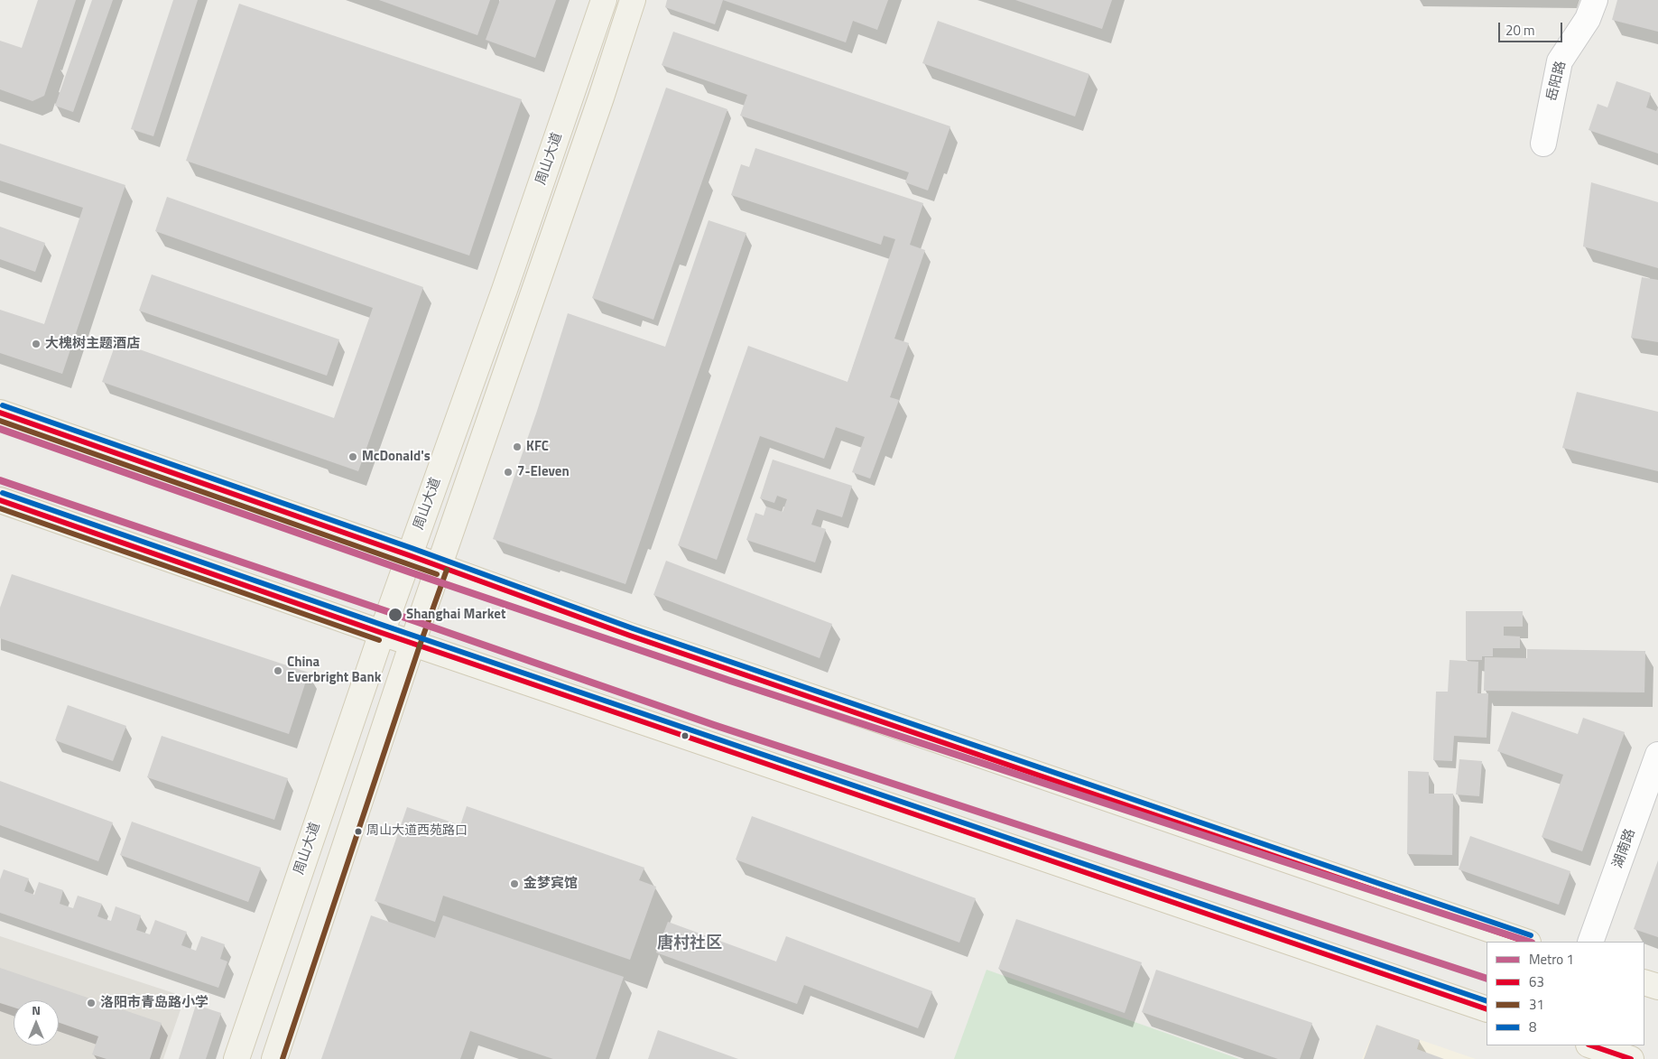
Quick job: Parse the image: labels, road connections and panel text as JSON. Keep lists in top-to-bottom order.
{
  "streets": {
    "main road": ["周山大道"],
    "street": ["岳阳路", "湖南路"]
  },
  "districts": ["唐村社区"],
  "places": [
    "大槐树主题酒店",
    "KFC",
    "McDonald's",
    "7-Eleven",
    "Shanghai Market",
    "China Everbright Bank",
    "周山大道西苑路口",
    "金梦宾馆",
    "洛阳市青岛路小学"
  ],
  "lines": [
    "transit line 8",
    "transit line 63",
    "transit line 31",
    "metro line 1"
  ],
  "legend": [
    "Metro 1",
    "63",
    "31",
    "8"
  ],
  "scale_bar": "20 m",
  "north": "top"
}
